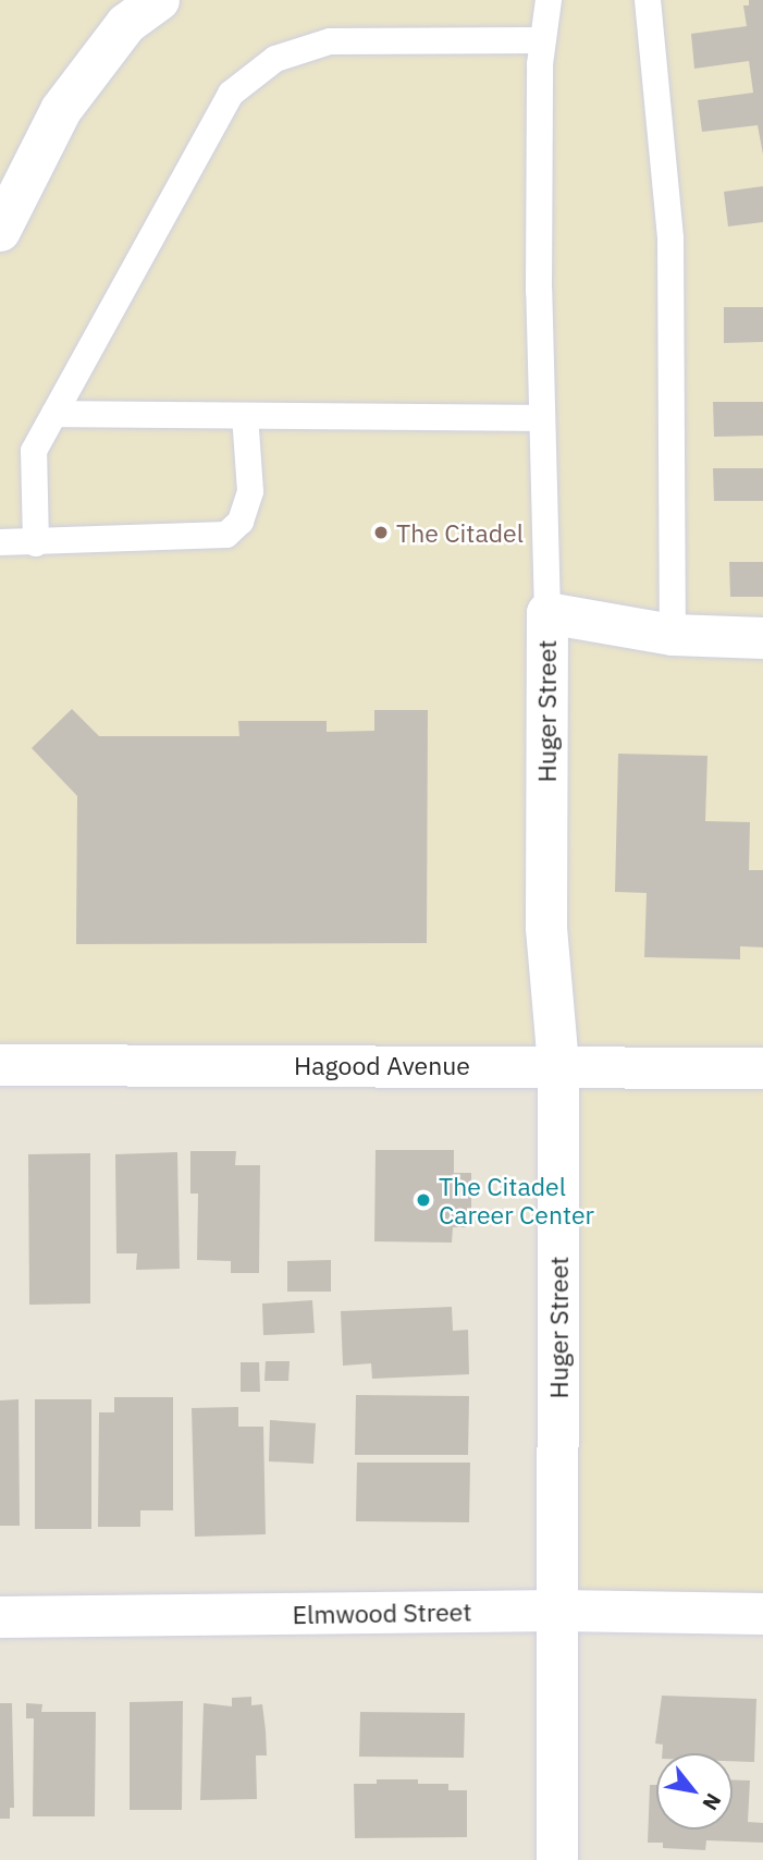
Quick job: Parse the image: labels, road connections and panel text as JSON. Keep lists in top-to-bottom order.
{
  "streets": {
    "street": ["Huger Street", "Hagood Avenue", "Elmwood Street"]
  },
  "crossings": [
    ["Huger Street", "Hagood Avenue"],
    ["Huger Street", "Elmwood Street"]
  ],
  "places": ["The Citadel", "The Citadel Career Center"],
  "north": "bottom right"
}
